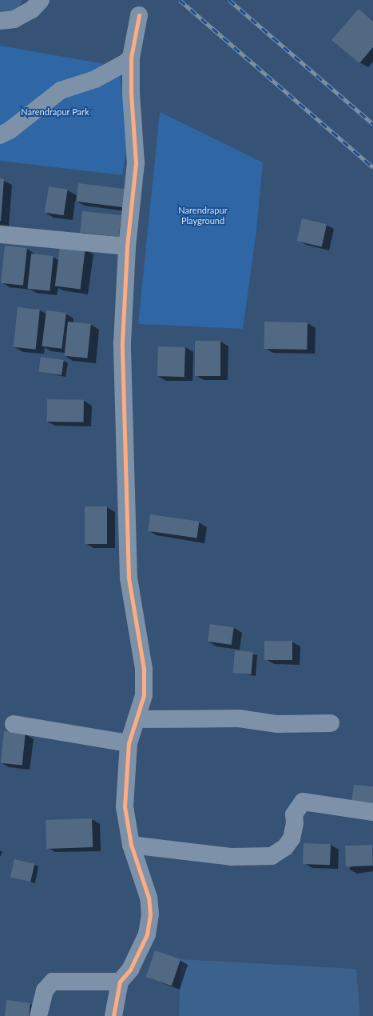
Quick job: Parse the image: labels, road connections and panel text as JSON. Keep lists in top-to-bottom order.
{
  "parks": ["Narendrapur Park", "Narendrapur Playground"]
}
